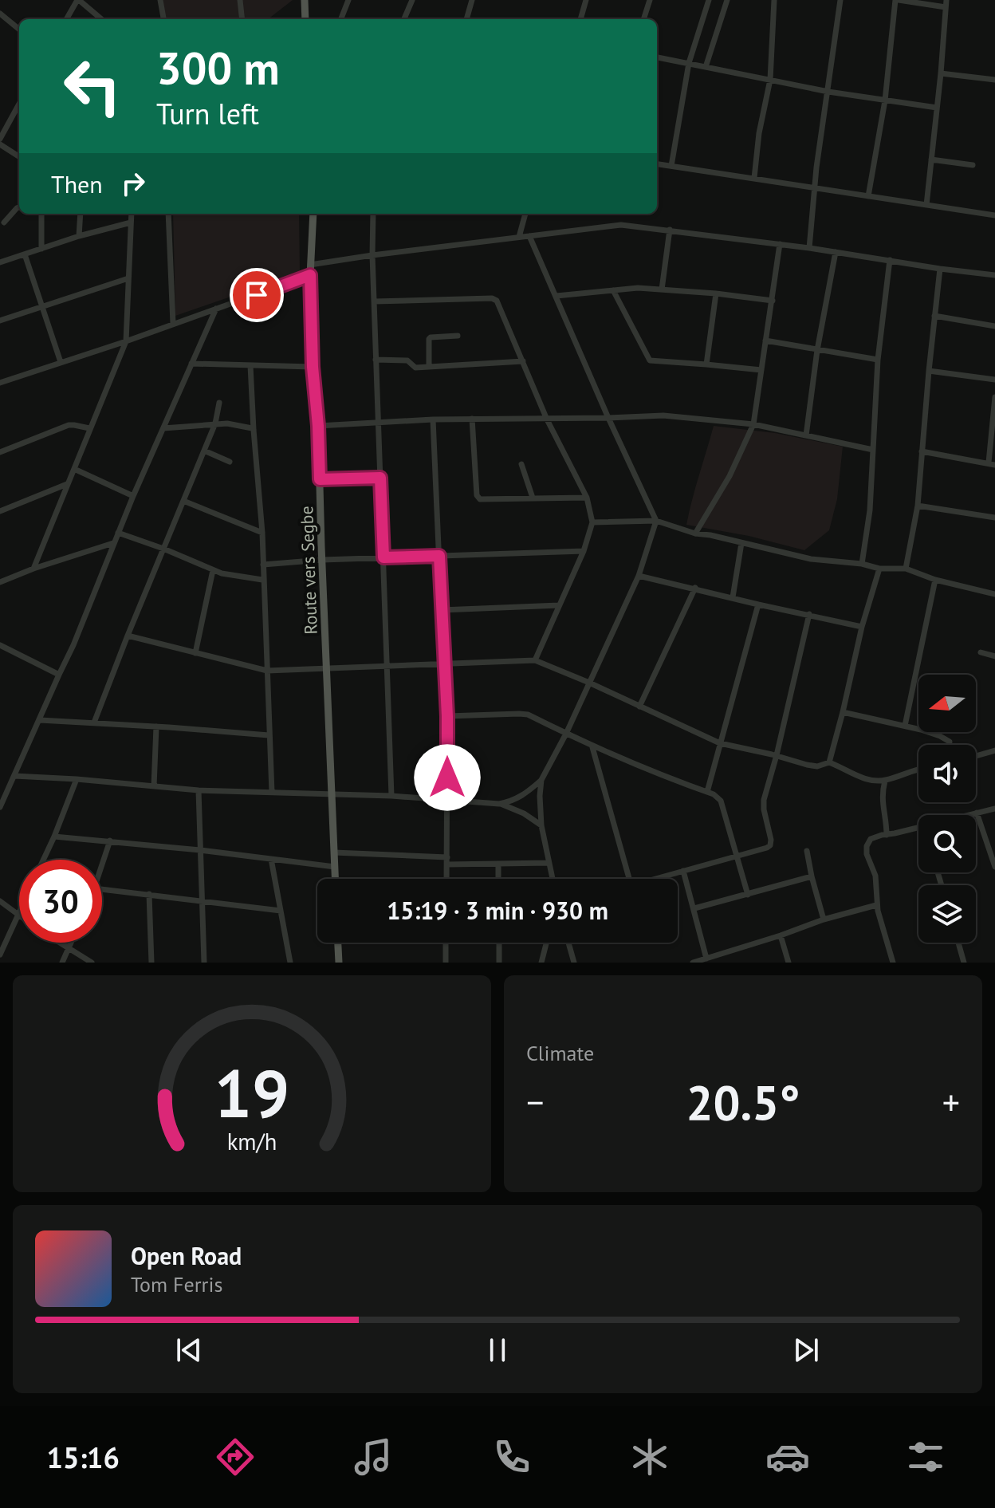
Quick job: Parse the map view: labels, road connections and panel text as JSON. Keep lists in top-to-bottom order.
{
  "streets": {
    "main road": ["Route vers Segbe"]
  },
  "north": "left",
  "page": {
    "turn": ["300 m", "Turn left"],
    "then": "Then",
    "limit": "30",
    "trip": "15:19 · 3 min · 930 m",
    "tile": "Climate",
    "heat": ["−", "20.5°", "+"],
    "song": ["Open Road", "Tom Ferris"],
    "tabs": "15:16",
    "gauge": ["19", "km/h"]
  }
}
